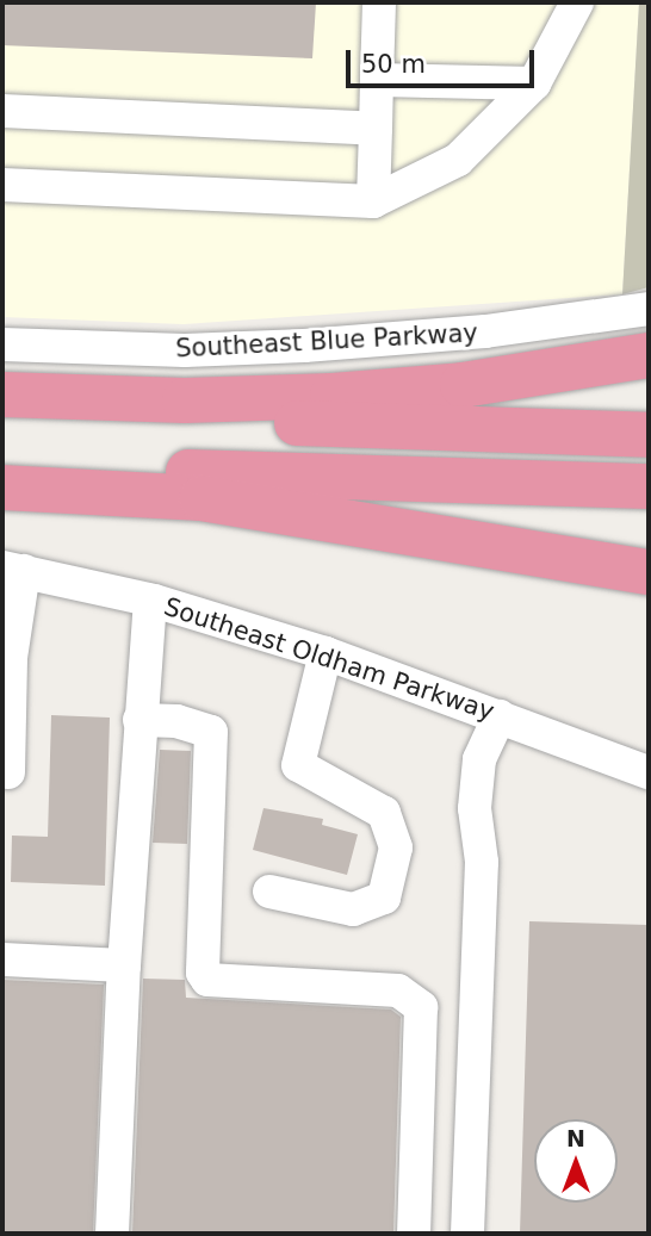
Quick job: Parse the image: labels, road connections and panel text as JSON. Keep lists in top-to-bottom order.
{
  "streets": {
    "street": ["Southeast Blue Parkway", "Southeast Oldham Parkway"]
  },
  "scale_bar": "50 m",
  "north": "top"
}
